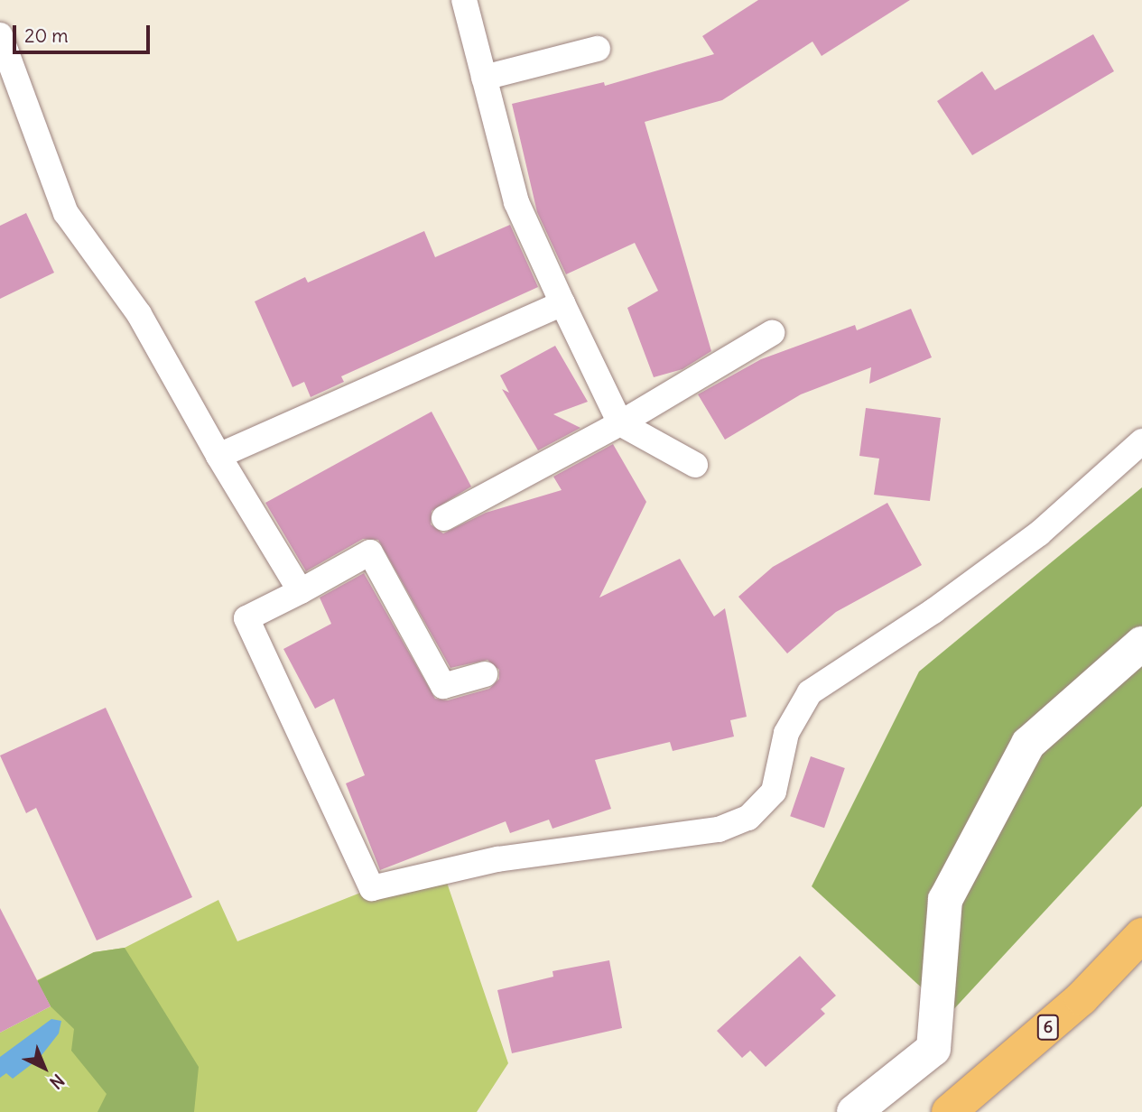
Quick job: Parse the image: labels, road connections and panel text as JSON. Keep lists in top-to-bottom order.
{
  "streets": {
    "main road": ["6"]
  },
  "scale_bar": "20 m",
  "north": "bottom right"
}
